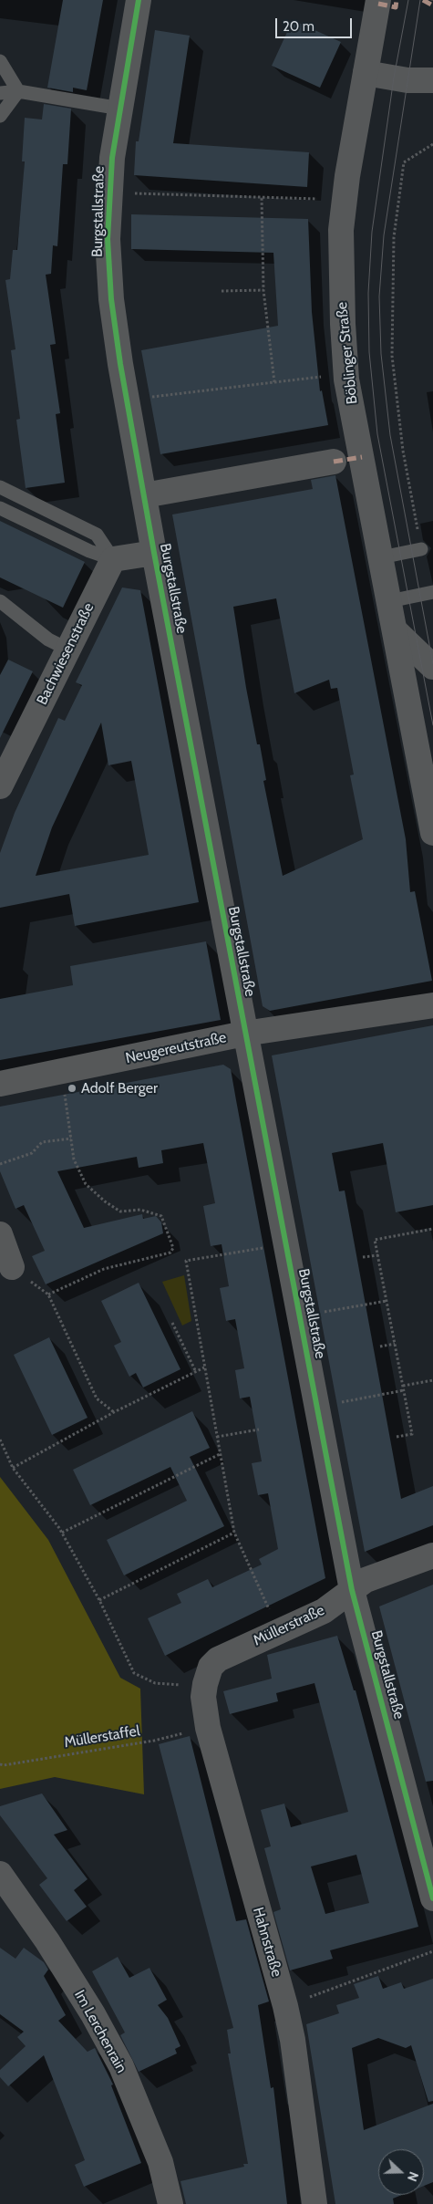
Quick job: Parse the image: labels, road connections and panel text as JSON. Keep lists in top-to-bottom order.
{
  "streets": {
    "street": [
      "Burgstallstraße",
      "Böblinger Straße",
      "Bachwiesenstraße",
      "Neugereutstraße",
      "Müllerstraße",
      "Hahnstraße",
      "Im Lerchenrain"
    ],
    "path": ["Müllerstaffel"]
  },
  "crossings": [
    ["Burgstallstraße", "Neugereutstraße"],
    ["Burgstallstraße", "Müllerstraße"],
    ["Müllerstraße", "Hahnstraße"],
    ["Müllerstaffel", "Hahnstraße"]
  ],
  "places": ["Adolf Berger"],
  "scale_bar": "20 m",
  "north": "right"
}
